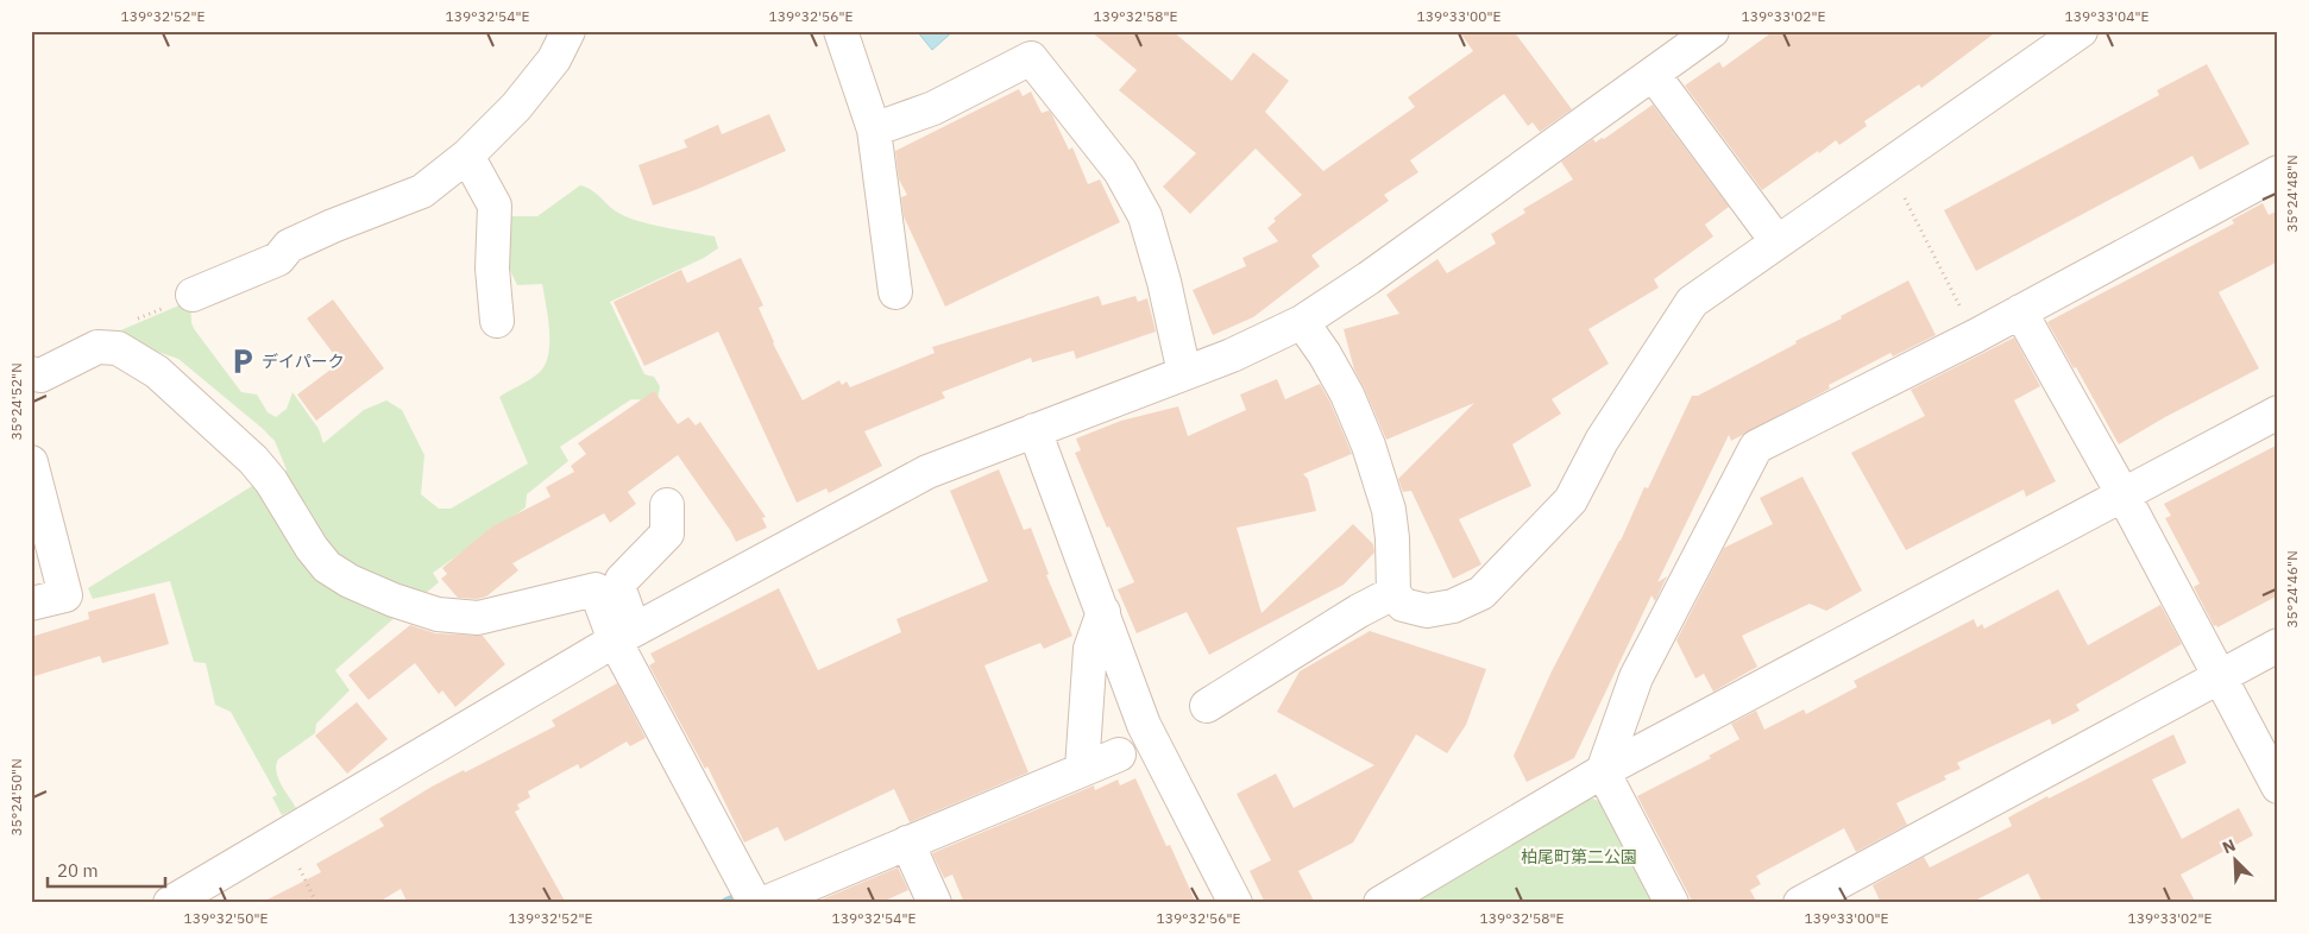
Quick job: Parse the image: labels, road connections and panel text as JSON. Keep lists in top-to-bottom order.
{
  "parks": ["柏尾町第二公園"],
  "places": {
    "parking": ["デイパーク"]
  },
  "scale_bar": "20 m",
  "north": "top left",
  "coordinates": [
    "139°32'52\"E",
    "139°32'54\"E",
    "139°32'56\"E",
    "139°32'58\"E",
    "139°33'00\"E",
    "139°33'02\"E",
    "139°33'04\"E",
    "35°24'48\"N",
    "35°24'52\"N",
    "35°24'46\"N",
    "35°24'50\"N",
    "139°32'50\"E"
  ]
}
